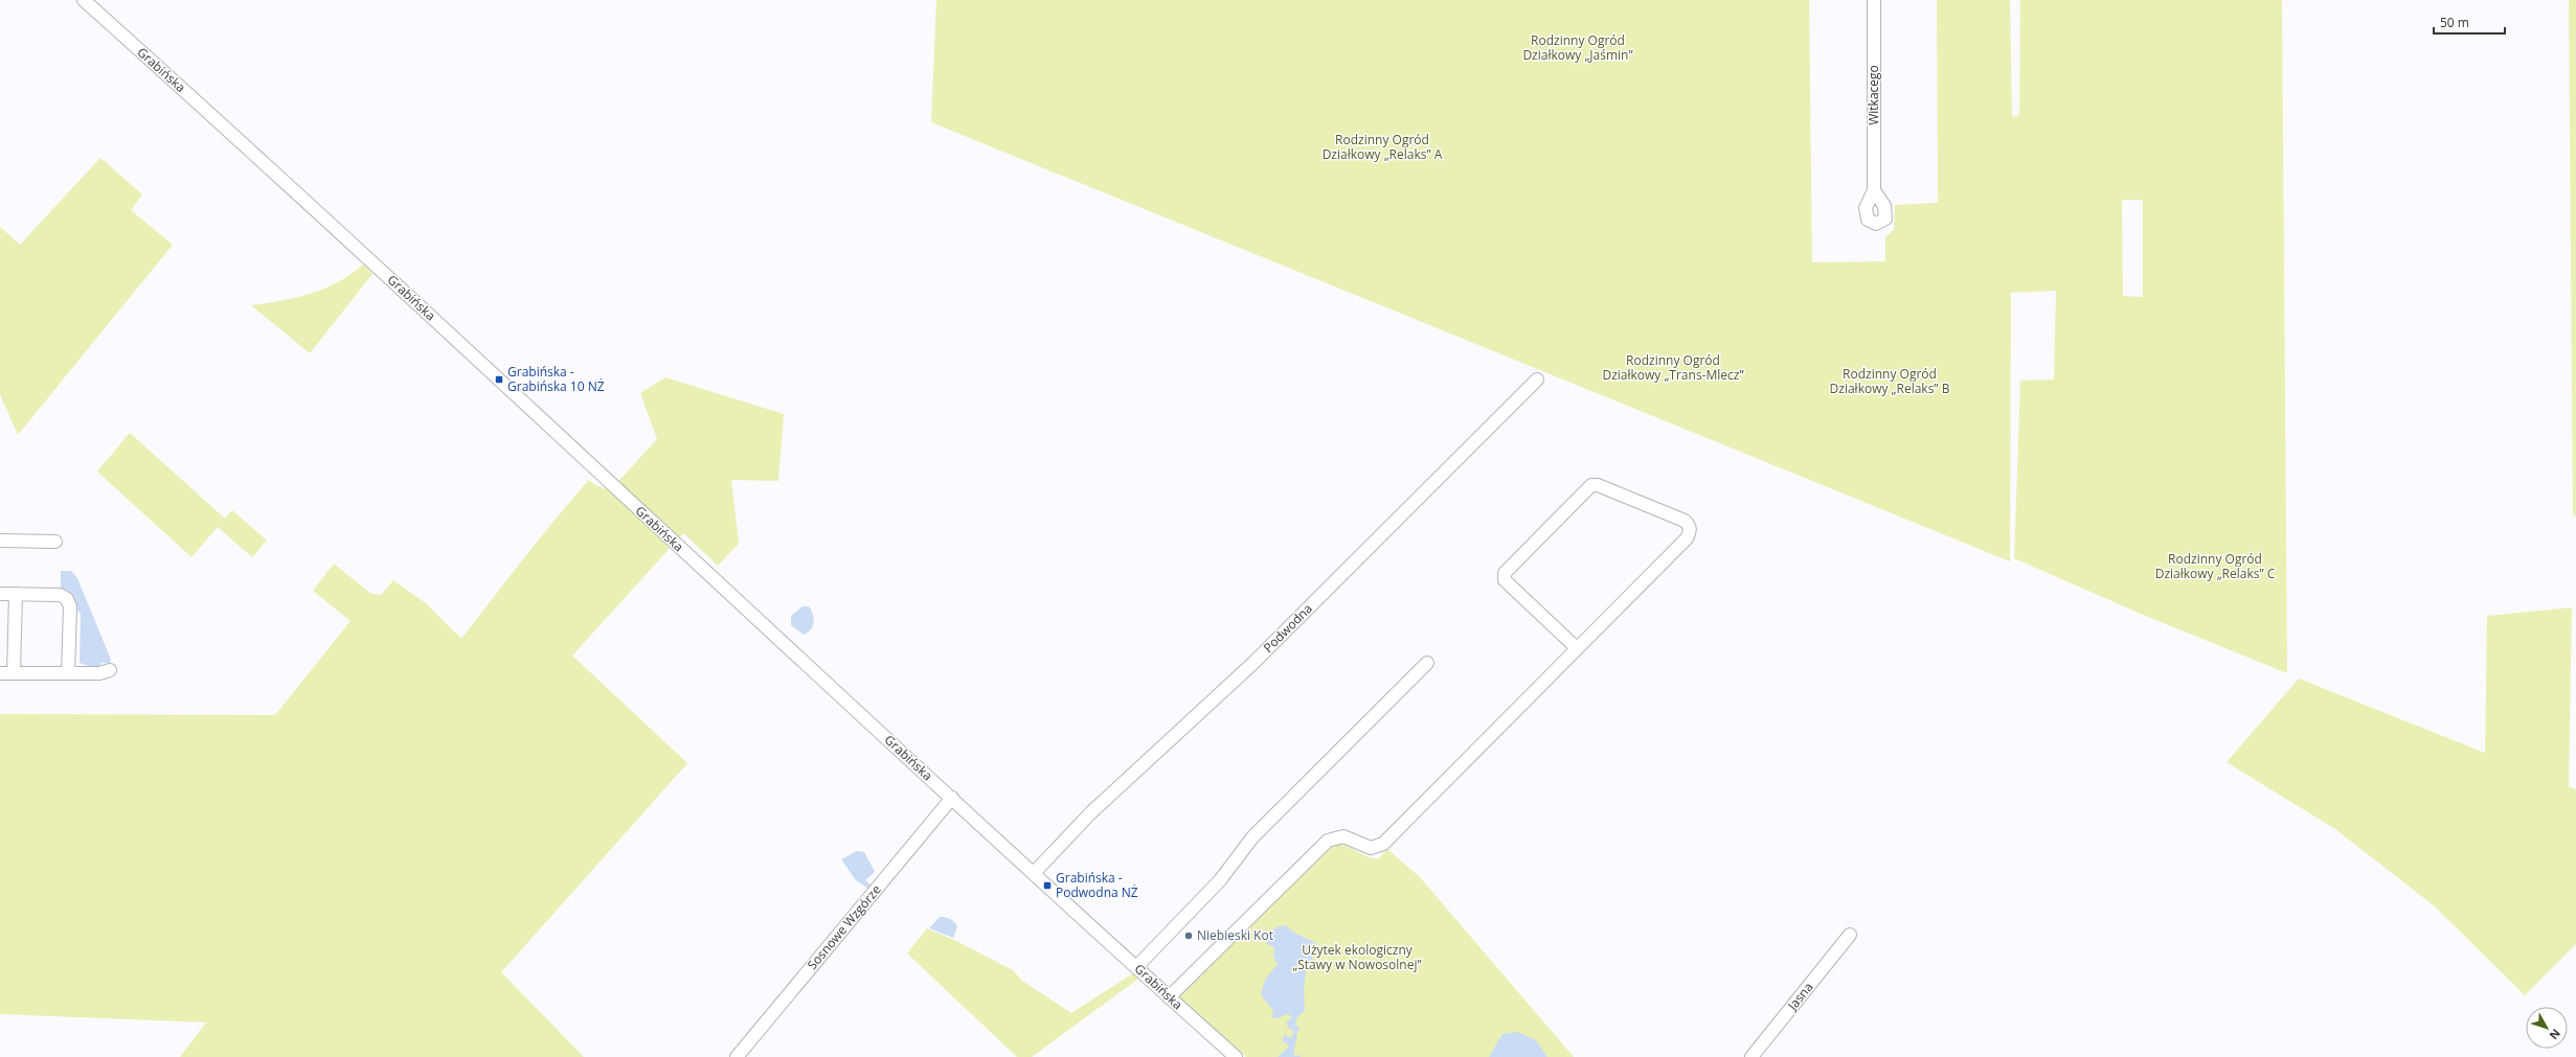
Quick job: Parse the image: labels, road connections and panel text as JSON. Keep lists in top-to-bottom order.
{
  "streets": {
    "street": [
      "Grabińska",
      "Witkacego",
      "Podwodna",
      "Sosnowe Wzgórze",
      "Jasna"
    ]
  },
  "crossings": [
    ["Grabińska", "Podwodna"],
    ["Grabińska", "Sosnowe Wzgórze"]
  ],
  "parks": [
    "Rodzinny Ogród Działkowy „Jaśmin”",
    "Rodzinny Ogród Działkowy „Relaks” A",
    "Rodzinny Ogród Działkowy „Trans-Mlecz”",
    "Rodzinny Ogród Działkowy „Relaks” B",
    "Rodzinny Ogród Działkowy „Relaks” C",
    "Użytek ekologiczny „Stawy w Nowosolnej”"
  ],
  "places": {
    "transit": ["Grabińska - Grabińska 10 NŻ", "Grabińska - Podwodna NŻ"],
    "other": ["Niebieski Kot"]
  },
  "scale_bar": "50 m",
  "north": "bottom right"
}
